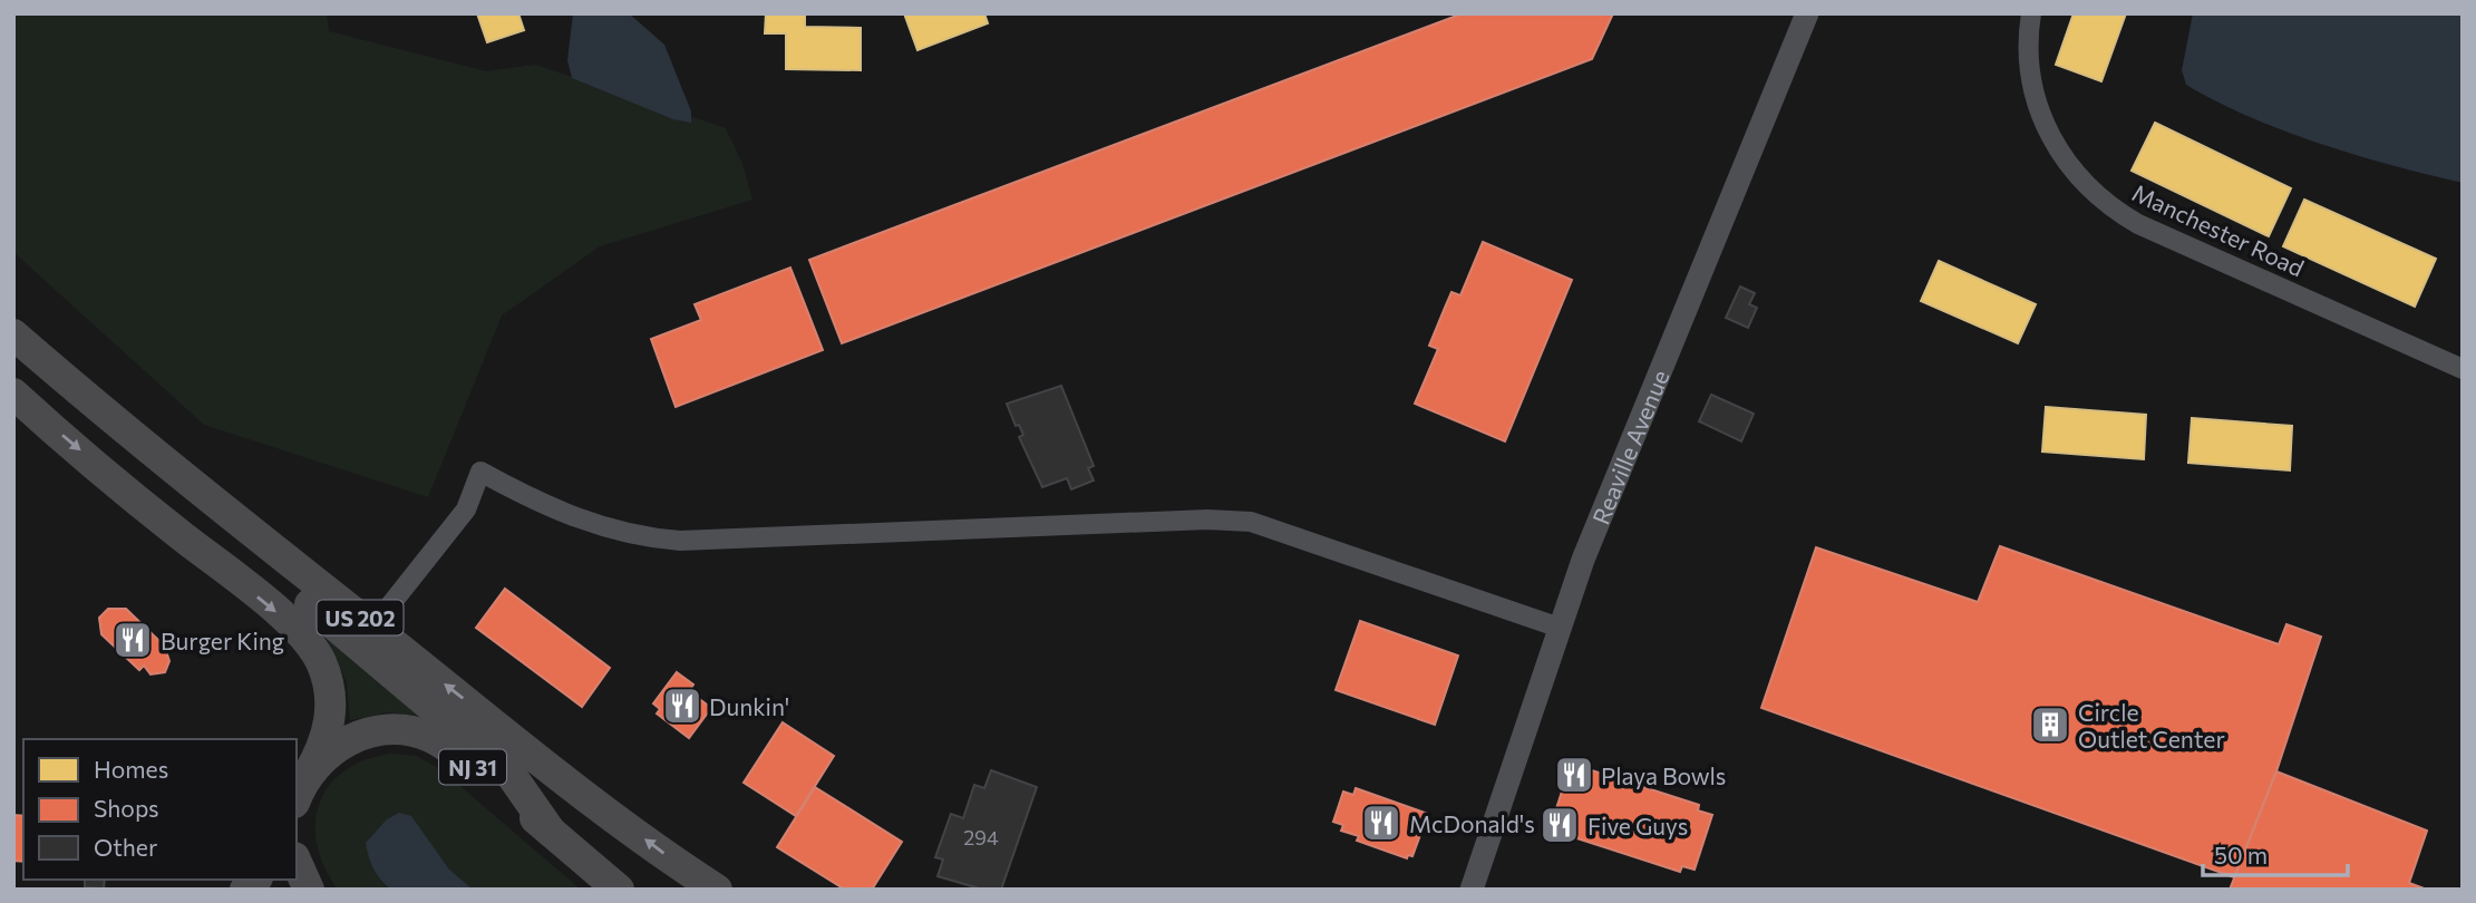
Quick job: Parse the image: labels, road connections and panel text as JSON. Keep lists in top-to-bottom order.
{
  "streets": {
    "highway": ["US 202", "NJ 31"],
    "street": ["Manchester Road", "Reaville Avenue"]
  },
  "crossings": [
    ["US 202", "NJ 31"]
  ],
  "places": {
    "restaurant": [
      "Burger King",
      "Dunkin'",
      "Playa Bowls",
      "McDonald's",
      "Five Guys"
    ],
    "building": ["Circle Outlet Center"]
  },
  "house_numbers": ["294"],
  "legend": ["Homes", "Shops", "Other"],
  "scale_bar": "50 m"
}
